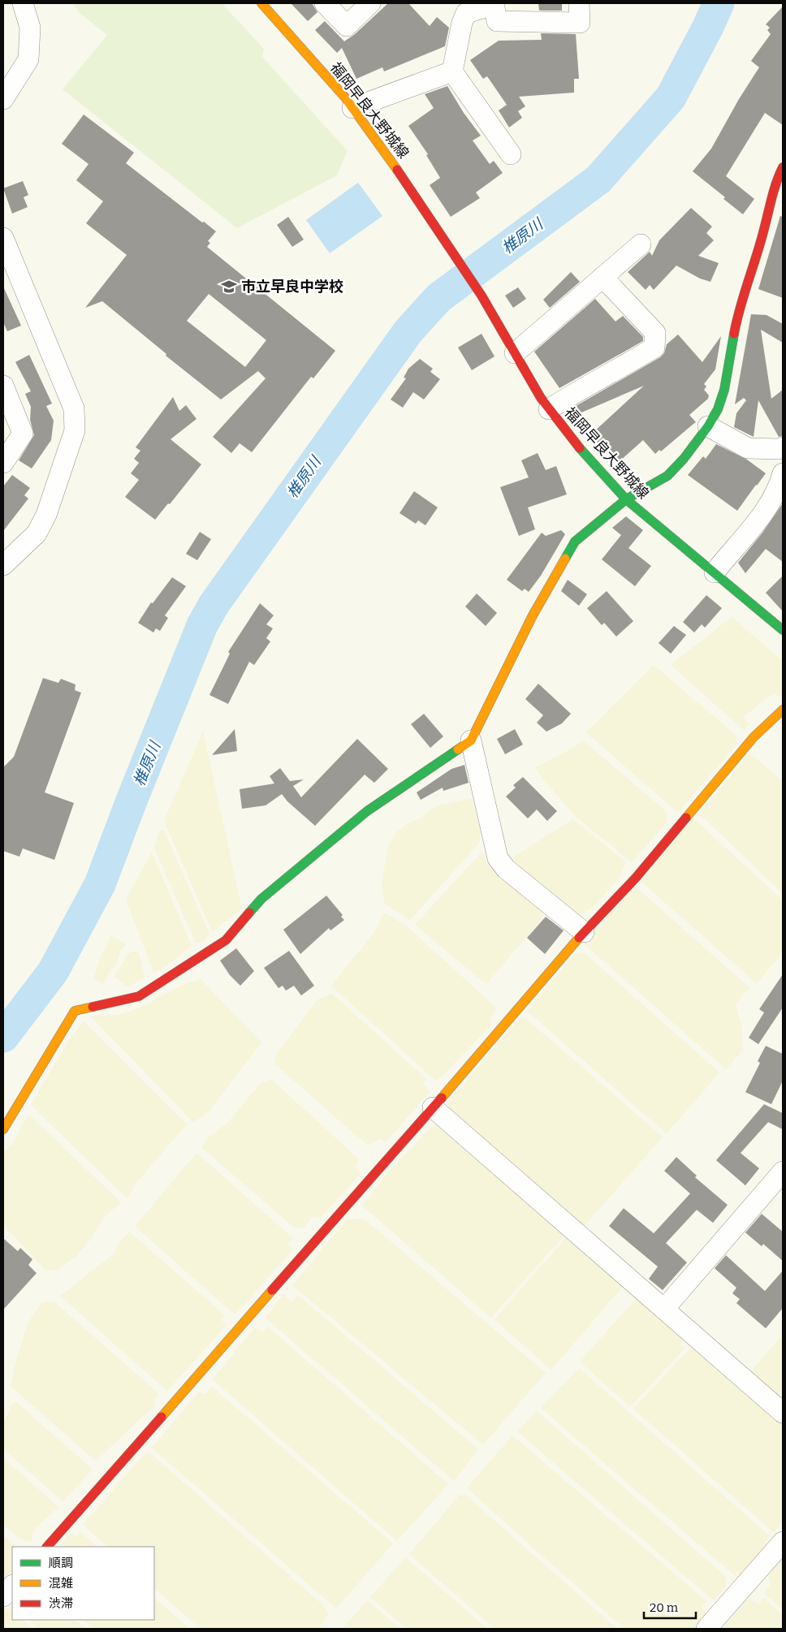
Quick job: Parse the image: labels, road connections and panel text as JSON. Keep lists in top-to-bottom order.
{
  "streets": {
    "street": ["福岡早良大野城線"]
  },
  "water": ["椎原川"],
  "places": {
    "school or university": ["市立早良中学校"]
  },
  "legend": ["順調", "混雑", "渋滞"],
  "scale_bar": "20 m"
}
